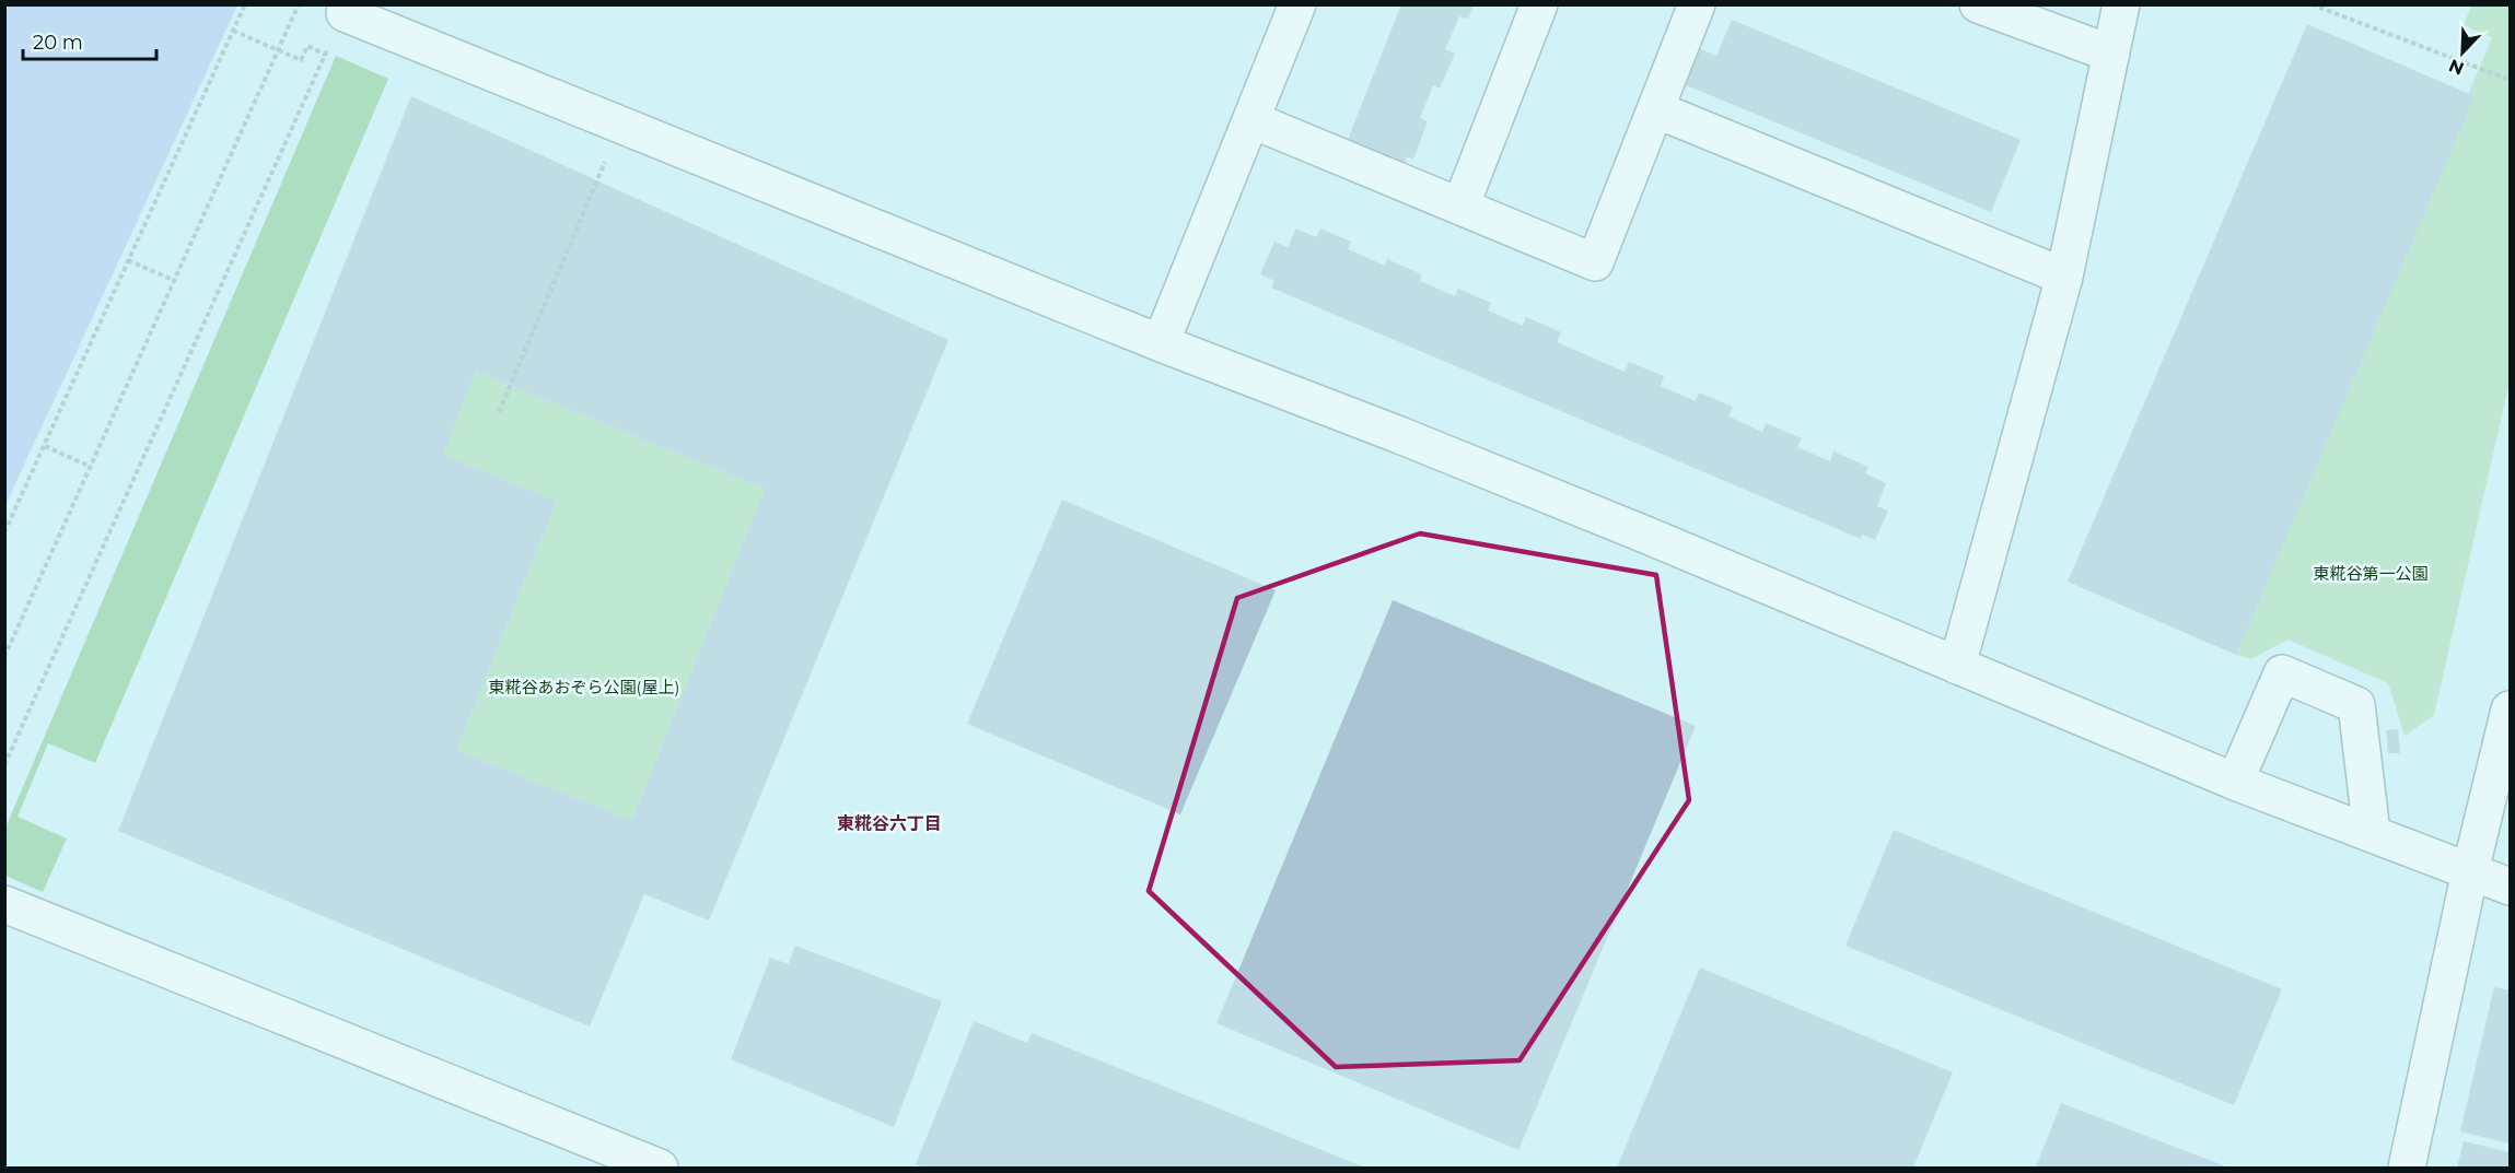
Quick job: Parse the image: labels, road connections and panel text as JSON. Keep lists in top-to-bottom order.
{
  "districts": ["東糀谷六丁目"],
  "parks": ["東糀谷第一公園", "東糀谷あおぞら公園(屋上)"],
  "scale_bar": "20 m",
  "north": "bottom left"
}
